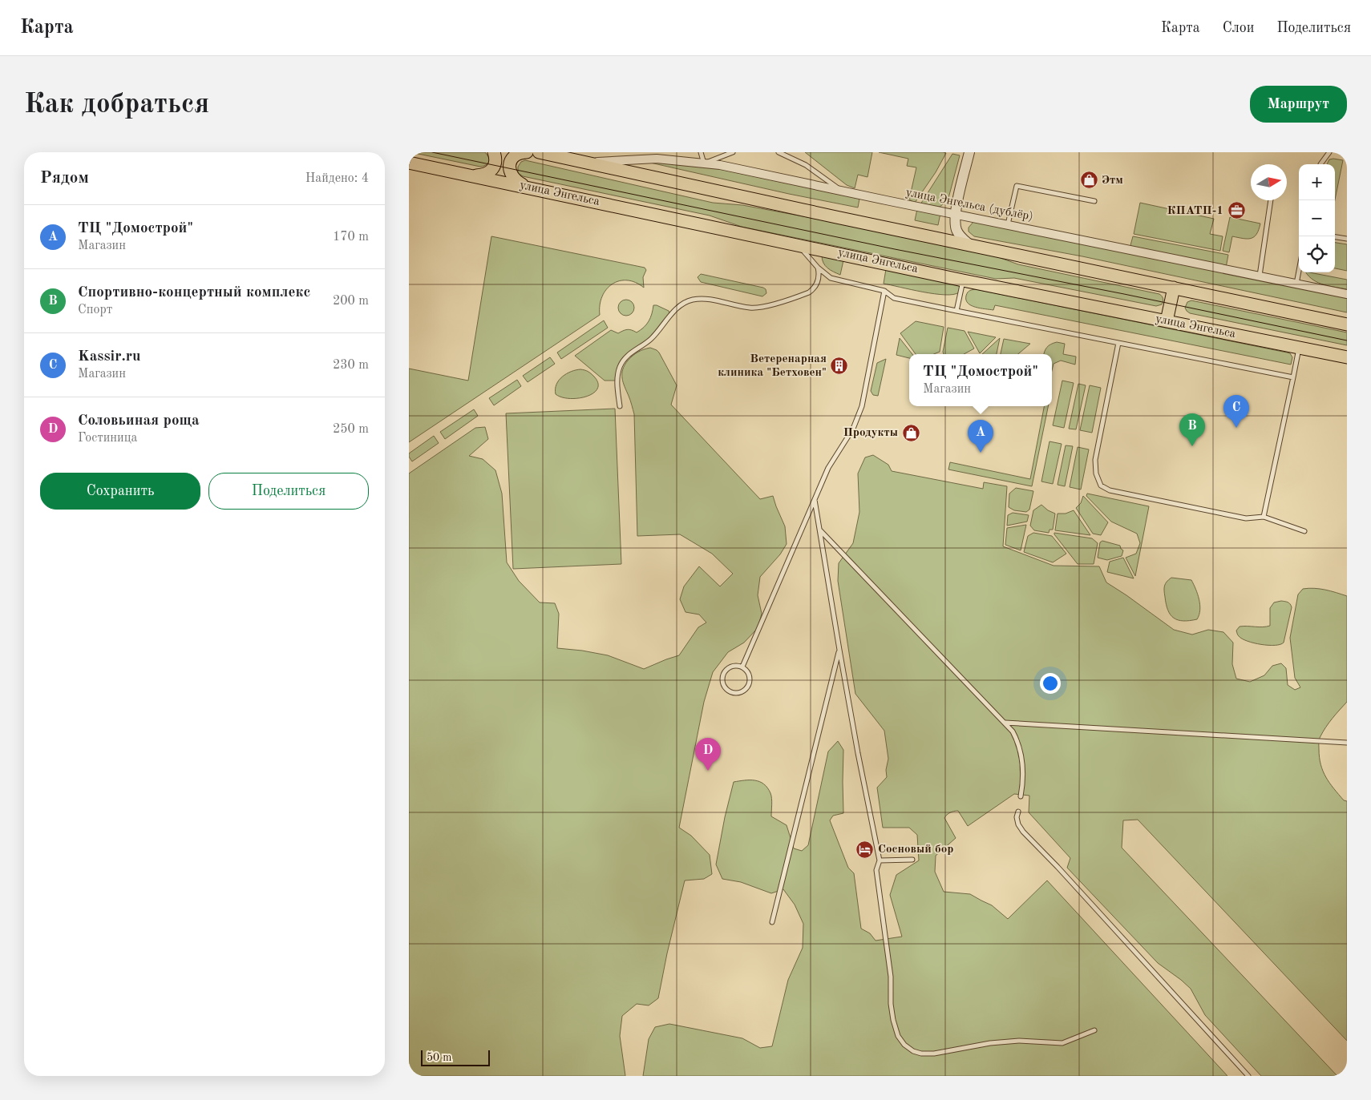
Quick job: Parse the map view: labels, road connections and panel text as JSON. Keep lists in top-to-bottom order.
{
  "streets": {
    "main road": ["улица Энгельса"],
    "street": ["улица Энгельса (дублёр)"]
  },
  "places": {
    "shop": ["Этм", "Продукты"],
    "office": ["КПАТП-1"],
    "building": ["Ветеренарная клиника \"Бетховен\""],
    "hotel": ["Сосновый бор"]
  },
  "scale_bar": "50 m",
  "north": "right",
  "page": {
    "header": "Карта",
    "nav": ["Карта", "Слои", "Поделиться"],
    "buttons": [
      "Маршрут",
      ["Сохранить", "Поделиться"]
    ],
    "title": "Как добраться",
    "heading": ["Рядом", "Найдено: 4"],
    "map_buttons": ["+", "−"],
    "list": [
      {
        "mark": "A",
        "name": "ТЦ \"Домострой\"",
        "note": "Магазин",
        "value": "170 m"
      },
      {
        "mark": "B",
        "name": "Спортивно-концертный комплекс",
        "note": "Спорт",
        "value": "200 m"
      },
      {
        "mark": "C",
        "name": "Kassir.ru",
        "note": "Магазин",
        "value": "230 m"
      },
      {
        "mark": "D",
        "name": "Соловьиная роща",
        "note": "Гостиница",
        "value": "250 m"
      }
    ],
    "popup": ["ТЦ \"Домострой\"", "Магазин"],
    "pins": [
      "C",
      "B",
      "A",
      "D"
    ],
    "scale": "50 m"
  }
}
